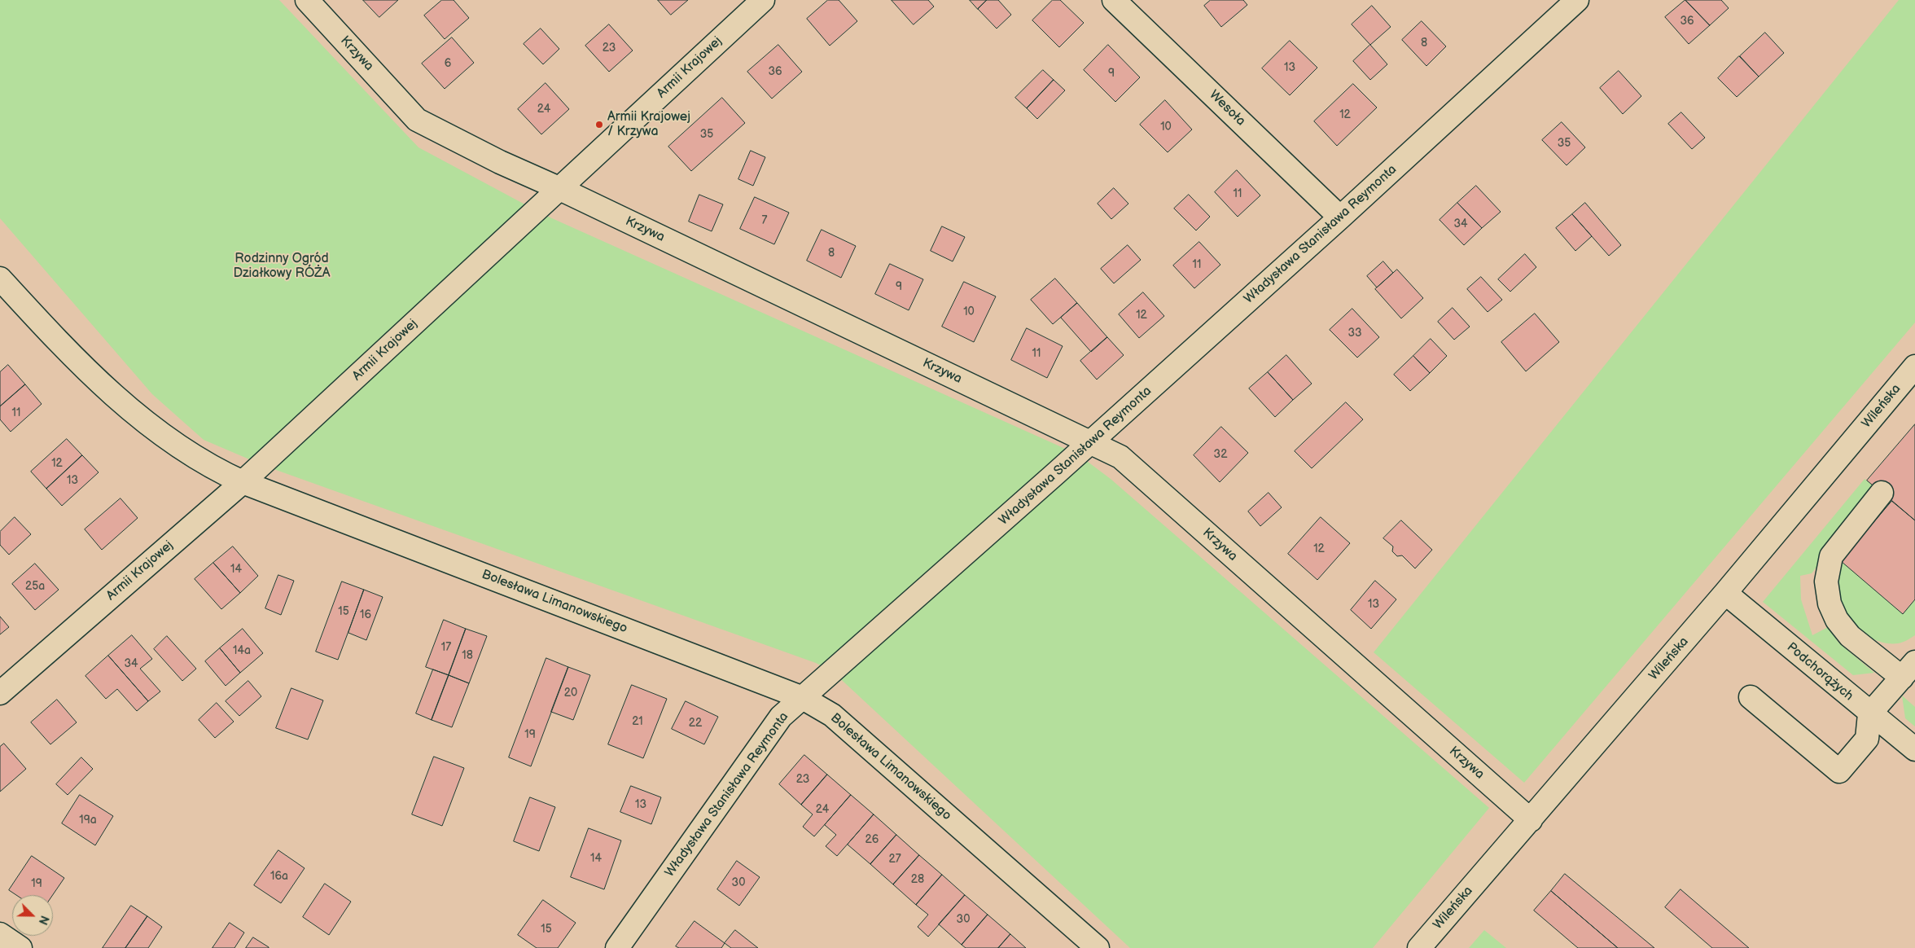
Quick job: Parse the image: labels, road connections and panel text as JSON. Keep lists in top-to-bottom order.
{
  "streets": {
    "street": [
      "Krzywa",
      "Armii Krajowej",
      "Wesoła",
      "Władysława Stanisława Reymonta",
      "Wileńska",
      "Bolesława Limanowskiego",
      "Podchorążych"
    ]
  },
  "crossings": [
    ["Krzywa", "Armii Krajowej"],
    ["Krzywa", "Władysława Stanisława Reymonta"],
    ["Krzywa", "Wileńska"],
    ["Armii Krajowej", "Bolesława Limanowskiego"],
    ["Wesoła", "Władysława Stanisława Reymonta"],
    ["Władysława Stanisława Reymonta", "Bolesława Limanowskiego"],
    ["Wileńska", "Podchorążych"]
  ],
  "parks": ["Rodzinny Ogród Działkowy RÓŻA"],
  "places": ["Armii Krajowej / Krzywa"],
  "house_numbers": [
    "36",
    "8",
    "23",
    "6",
    "13",
    "36",
    "9",
    "24",
    "12",
    "10",
    "35",
    "35",
    "11",
    "7",
    "34",
    "8",
    "11",
    "9",
    "10",
    "12",
    "33",
    "11",
    "11",
    "32",
    "12",
    "13",
    "12",
    "14",
    "25a",
    "13",
    "15",
    "16",
    "17",
    "14a",
    "18",
    "34",
    "20",
    "21",
    "22",
    "19",
    "23",
    "13",
    "24",
    "19a",
    "26",
    "14",
    "27",
    "16a",
    "28",
    "30",
    "19",
    "30",
    "15"
  ],
  "north": "bottom right"
}
